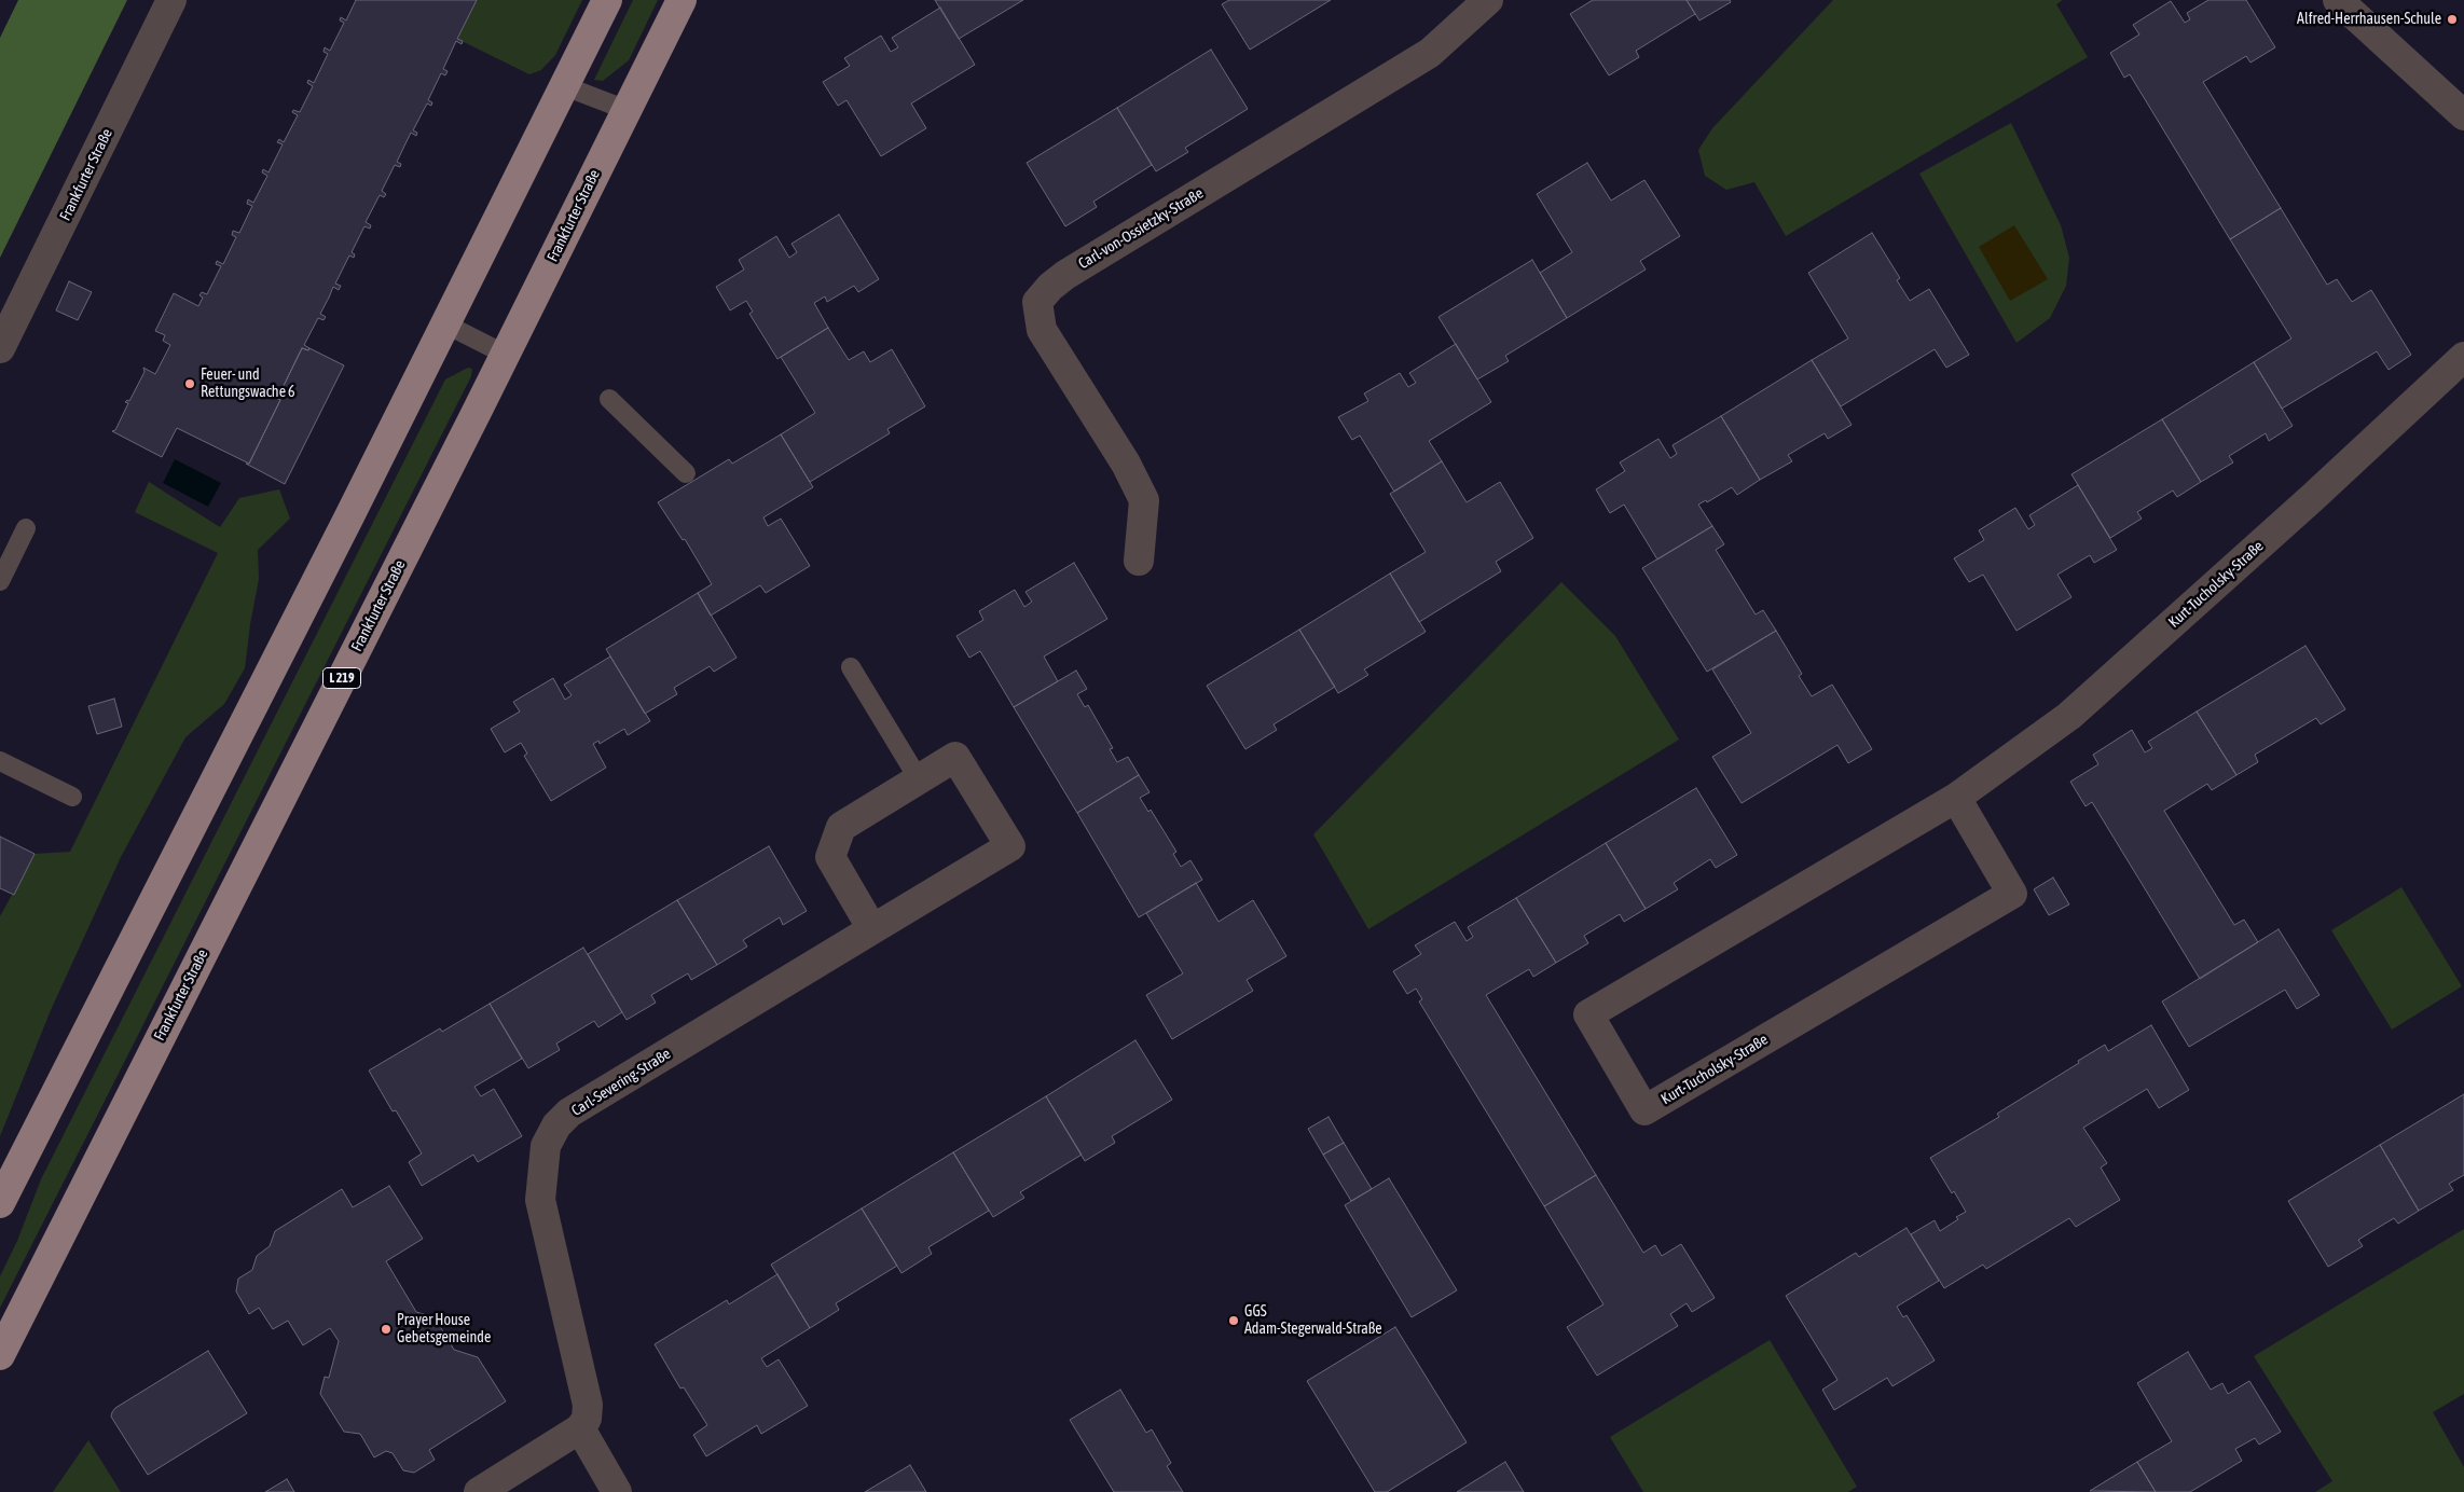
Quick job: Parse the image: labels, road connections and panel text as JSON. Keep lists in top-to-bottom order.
{
  "streets": {
    "main road": ["Frankfurter Straße", "L 219"],
    "street": ["Carl-von-Ossietzky-Straße", "Kurt-Tucholsky-Straße", "Carl-Severing-Straße"]
  },
  "places": [
    "Alfred-Herrhausen-Schule",
    "Feuer- und Rettungswache 6",
    "GGS Adam-Stegerwald-Straße",
    "Prayer House Gebetsgemeinde"
  ]
}
